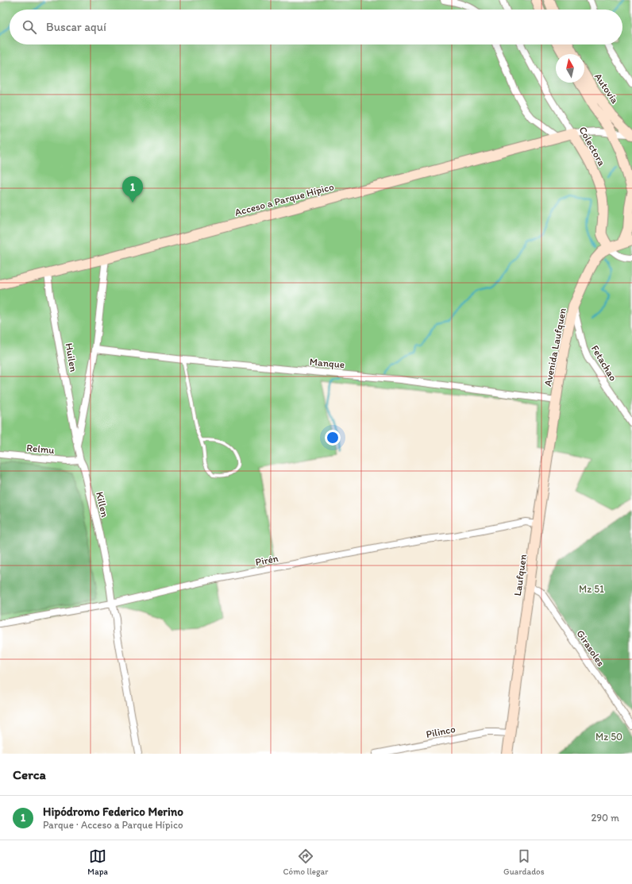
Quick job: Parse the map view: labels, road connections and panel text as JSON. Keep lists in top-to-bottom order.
{
  "streets": {
    "street": [
      "Autovía",
      "Colectora",
      "Acceso a Parque Hípico",
      "Avenida Laufquen",
      "Huilen",
      "Manque",
      "Fetachao",
      "Relmu",
      "Killen",
      "Pirén",
      "Laufquen",
      "Girasoles",
      "Pilinco"
    ]
  },
  "crossings": [
    ["Colectora", "Acceso a Parque Hípico"],
    ["Colectora", "Avenida Laufquen"],
    ["Acceso a Parque Hípico", "Huilen"],
    ["Acceso a Parque Hípico", "Killen"],
    ["Avenida Laufquen", "Manque"],
    ["Avenida Laufquen", "Fetachao"],
    ["Avenida Laufquen", "Laufquen"],
    ["Huilen", "Killen"],
    ["Manque", "Killen"],
    ["Manque", "Laufquen"],
    ["Relmu", "Killen"],
    ["Killen", "Pirén"],
    ["Pirén", "Laufquen"],
    ["Laufquen", "Girasoles"],
    ["Laufquen", "Pilinco"]
  ],
  "parks": ["Mz 51", "Mz 50"],
  "north": "top",
  "page": {
    "search": "Buscar aquí",
    "pins": "1",
    "heading": "Cerca",
    "list": [
      {
        "mark": "1",
        "name": "Hipódromo Federico Merino",
        "note": "Parque · Acceso a Parque Hípico",
        "value": "290 m"
      }
    ],
    "nav": ["Mapa", "Cómo llegar", "Guardados"]
  }
}
